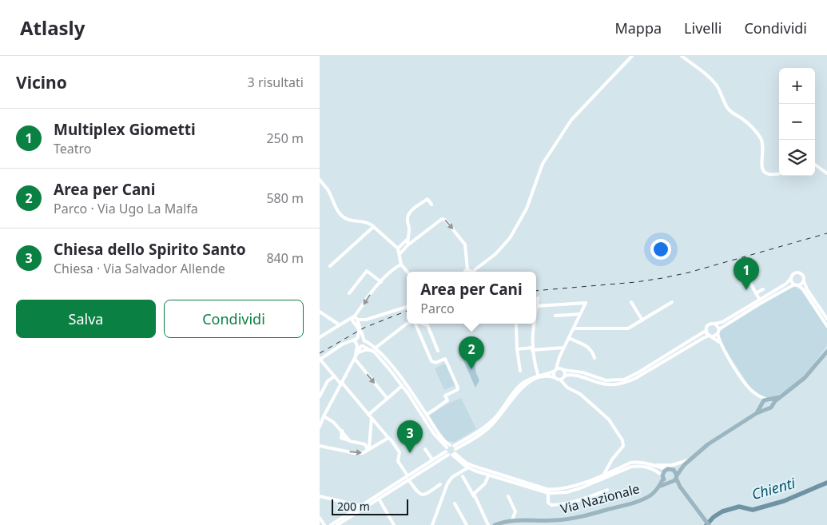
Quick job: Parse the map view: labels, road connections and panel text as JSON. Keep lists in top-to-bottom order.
{
  "streets": {
    "main road": ["Via Nazionale"]
  },
  "water": ["Chienti"],
  "scale_bar": "200 m",
  "page": {
    "header": "Atlasly",
    "nav": ["Mappa", "Livelli", "Condividi"],
    "heading": ["Vicino", "3 risultati"],
    "map_buttons": ["+", "−"],
    "list": [
      {
        "mark": "1",
        "name": "Multiplex Giometti",
        "note": "Teatro",
        "value": "250 m"
      },
      {
        "mark": "2",
        "name": "Area per Cani",
        "note": "Parco · Via Ugo La Malfa",
        "value": "580 m"
      },
      {
        "mark": "3",
        "name": "Chiesa dello Spirito Santo",
        "note": "Chiesa · Via Salvador Allende",
        "value": "840 m"
      }
    ],
    "pins": ["1", "2", "3"],
    "popup": ["Area per Cani", "Parco"],
    "buttons": ["Salva", "Condividi"],
    "scale": "200 m"
  }
}
